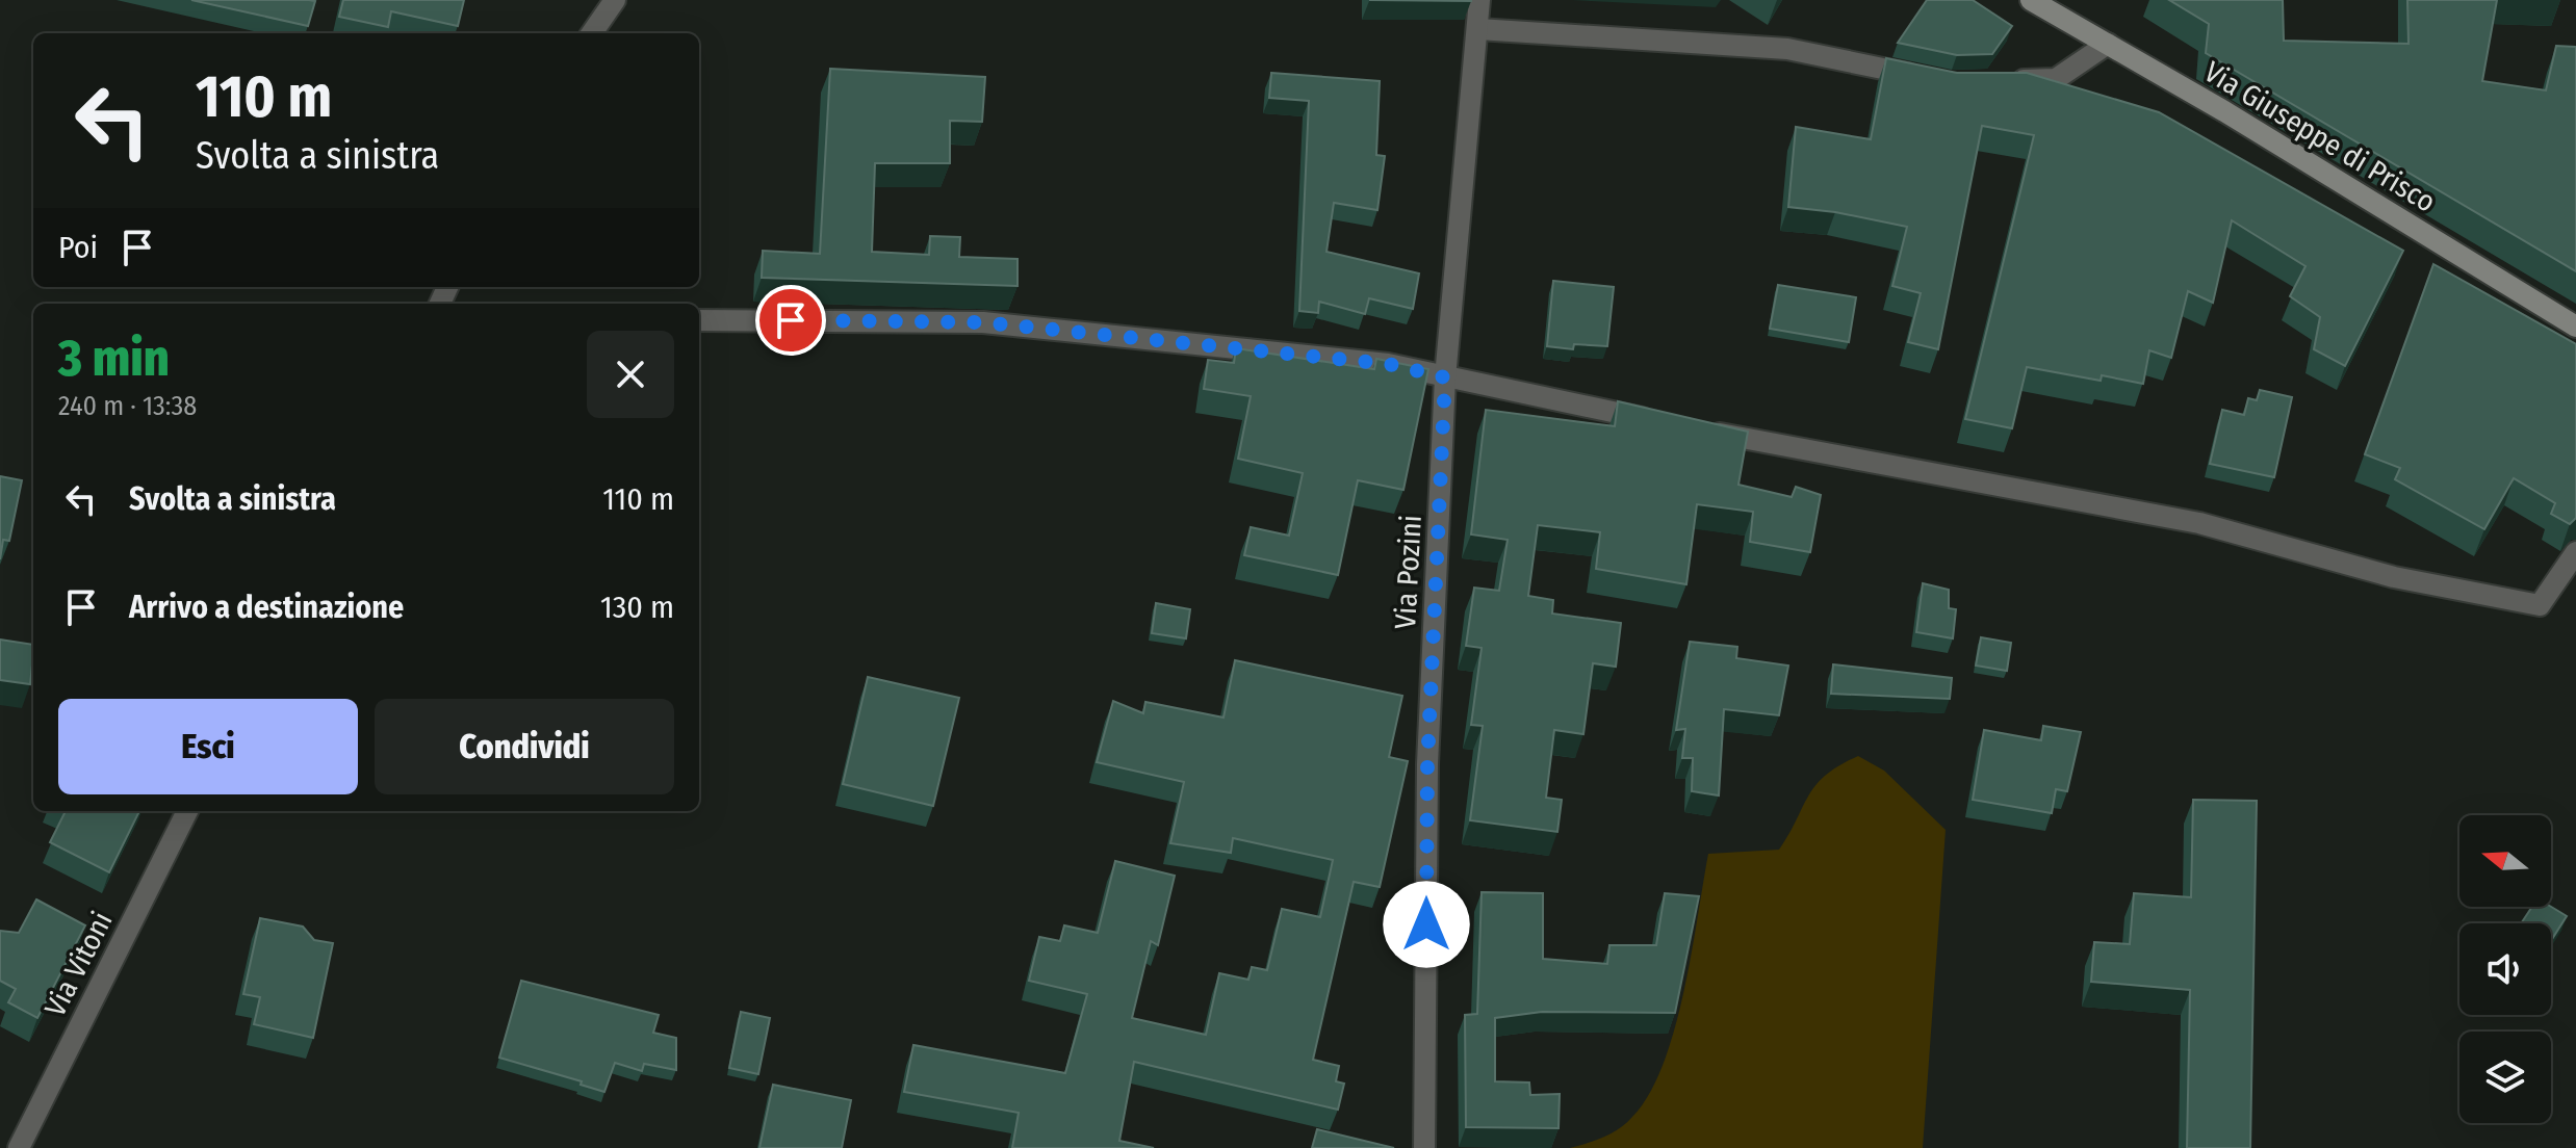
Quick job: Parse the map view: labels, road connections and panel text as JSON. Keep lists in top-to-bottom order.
{
  "streets": {
    "main road": ["Via Giuseppe di Prisco"],
    "street": ["Via Pozini", "Via Vitoni"]
  },
  "north": "left",
  "page": {
    "turn": ["110 m", "Svolta a sinistra"],
    "then": "Poi",
    "heading": ["3 min", "240 m · 13:38"],
    "list": [
      {
        "name": "Svolta a sinistra",
        "value": "110 m"
      },
      {
        "name": "Arrivo a destinazione",
        "value": "130 m"
      }
    ],
    "buttons": ["Esci", "Condividi"]
  }
}
